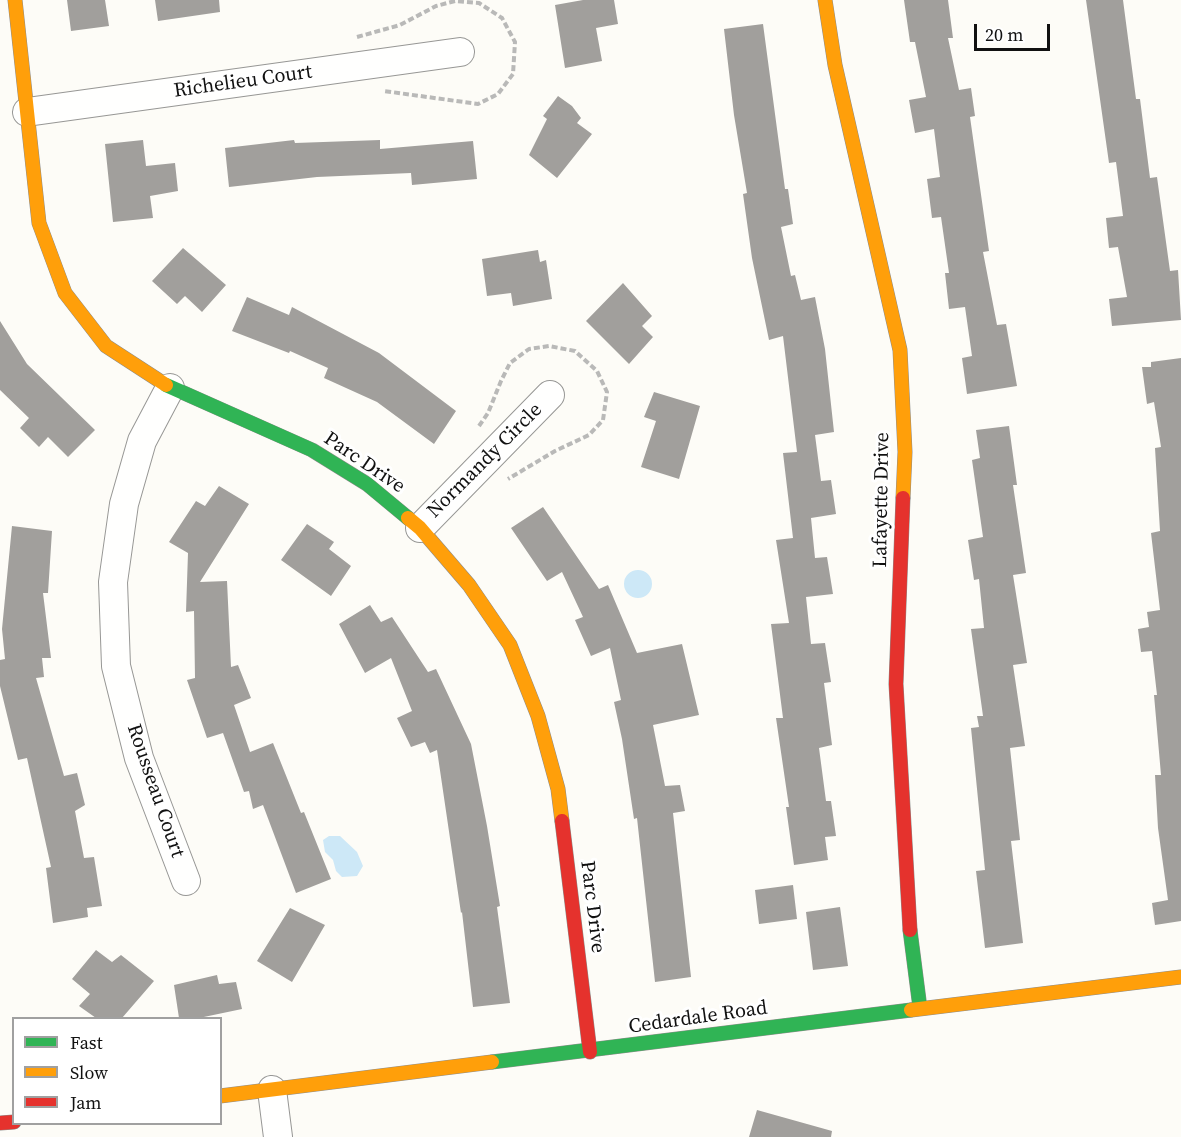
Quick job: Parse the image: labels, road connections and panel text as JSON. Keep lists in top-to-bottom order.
{
  "streets": {
    "street": [
      "Richelieu Court",
      "Normandy Circle",
      "Parc Drive",
      "Lafayette Drive",
      "Rousseau Court",
      "Cedardale Road"
    ]
  },
  "crossings": [
    ["Richelieu Court", "Parc Drive"],
    ["Normandy Circle", "Parc Drive"],
    ["Parc Drive", "Rousseau Court"],
    ["Parc Drive", "Cedardale Road"],
    ["Lafayette Drive", "Cedardale Road"]
  ],
  "legend": ["Fast", "Slow", "Jam"],
  "scale_bar": "20 m"
}
